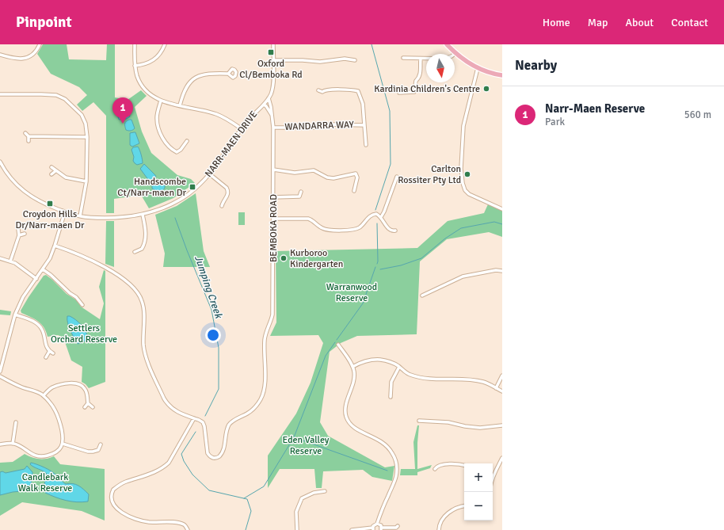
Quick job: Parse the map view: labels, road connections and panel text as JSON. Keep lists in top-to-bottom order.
{
  "streets": {
    "street": ["WANDARRA WAY", "NARR-MAEN DRIVE", "BEMBOKA ROAD"]
  },
  "crossings": [
    ["WANDARRA WAY", "BEMBOKA ROAD"],
    ["NARR-MAEN DRIVE", "BEMBOKA ROAD"]
  ],
  "water": ["Jumping Creek"],
  "parks": [
    "Warranwood Reserve",
    "Settlers Orchard Reserve",
    "Eden Valley Reserve",
    "Candlebark Walk Reserve"
  ],
  "places": {
    "transit": ["Oxford Cl/Bemboka Rd", "Handscombe Ct/Narr-maen Dr", "Croydon Hills Dr/Narr-maen Dr"],
    "other": ["Kardinia Children's Centre", "Carlton Rossiter Pty Ltd", "Kurboroo Kindergarten"]
  },
  "north": "bottom",
  "page": {
    "header": "Pinpoint",
    "nav": [
      "Home",
      "Map",
      "About",
      "Contact"
    ],
    "heading": "Nearby",
    "list": [
      {
        "mark": "1",
        "name": "Narr-Maen Reserve",
        "note": "Park",
        "value": "560 m"
      }
    ],
    "pins": "1",
    "map_buttons": ["+", "−"]
  }
}
